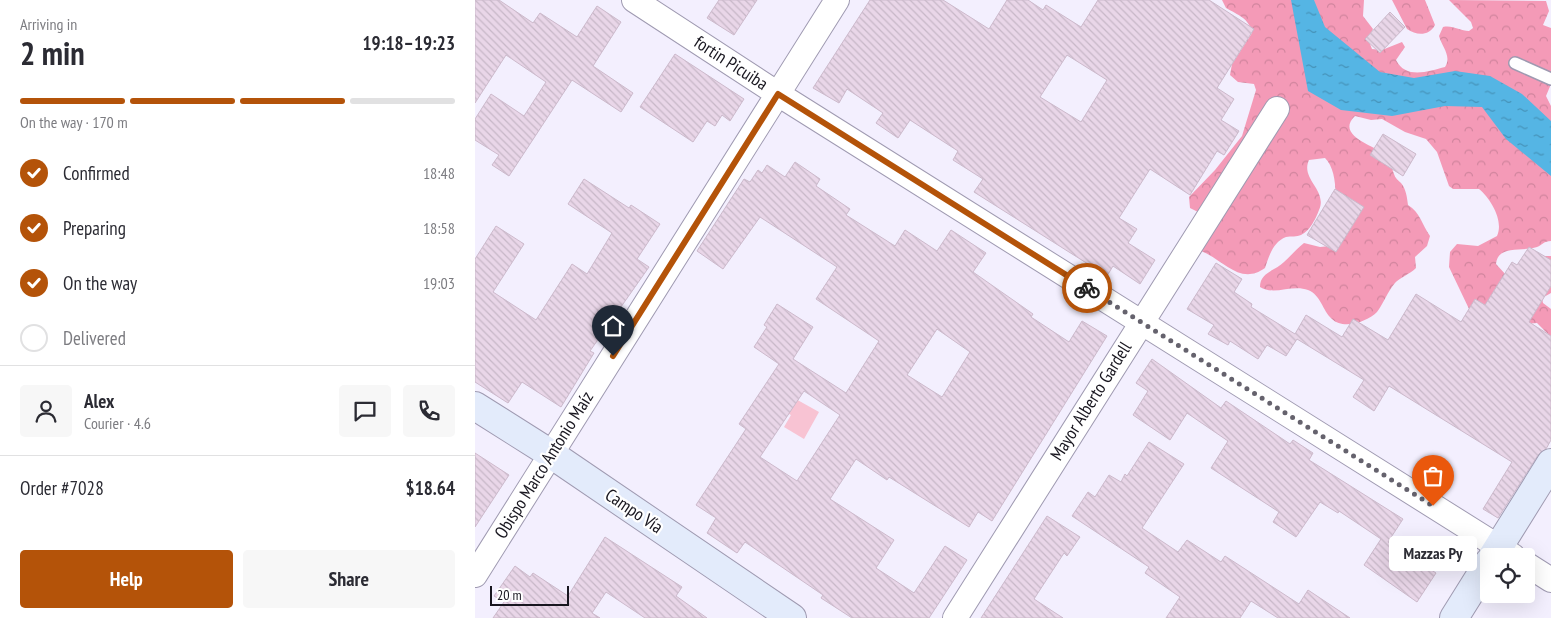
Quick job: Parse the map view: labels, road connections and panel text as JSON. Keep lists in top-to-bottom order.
{
  "streets": {
    "street": [
      "fortin Picuiba",
      "Mayor Alberto Gardell",
      "Obispo Marco Antonio Maíz",
      "Campo Vía"
    ]
  },
  "crossings": [
    ["fortin Picuiba", "Mayor Alberto Gardell"],
    ["fortin Picuiba", "Obispo Marco Antonio Maíz"],
    ["Obispo Marco Antonio Maíz", "Campo Vía"]
  ],
  "places": ["Mazzas Py"],
  "scale_bar": "20 m",
  "page": {
    "heading": ["2 min", "Arriving in", "19:18–19:23"],
    "panel": [
      "Alex",
      "Courier · 4.6",
      "Order #7028",
      "$18.64"
    ],
    "bar": "On the way · 170 m",
    "list": [
      ["Confirmed", "18:48"],
      ["Preparing", "18:58"],
      ["On the way", "19:03"],
      "Delivered"
    ],
    "bubble": "Mazzas Py",
    "buttons": ["Help", "Share"],
    "scale": "20 m"
  }
}
